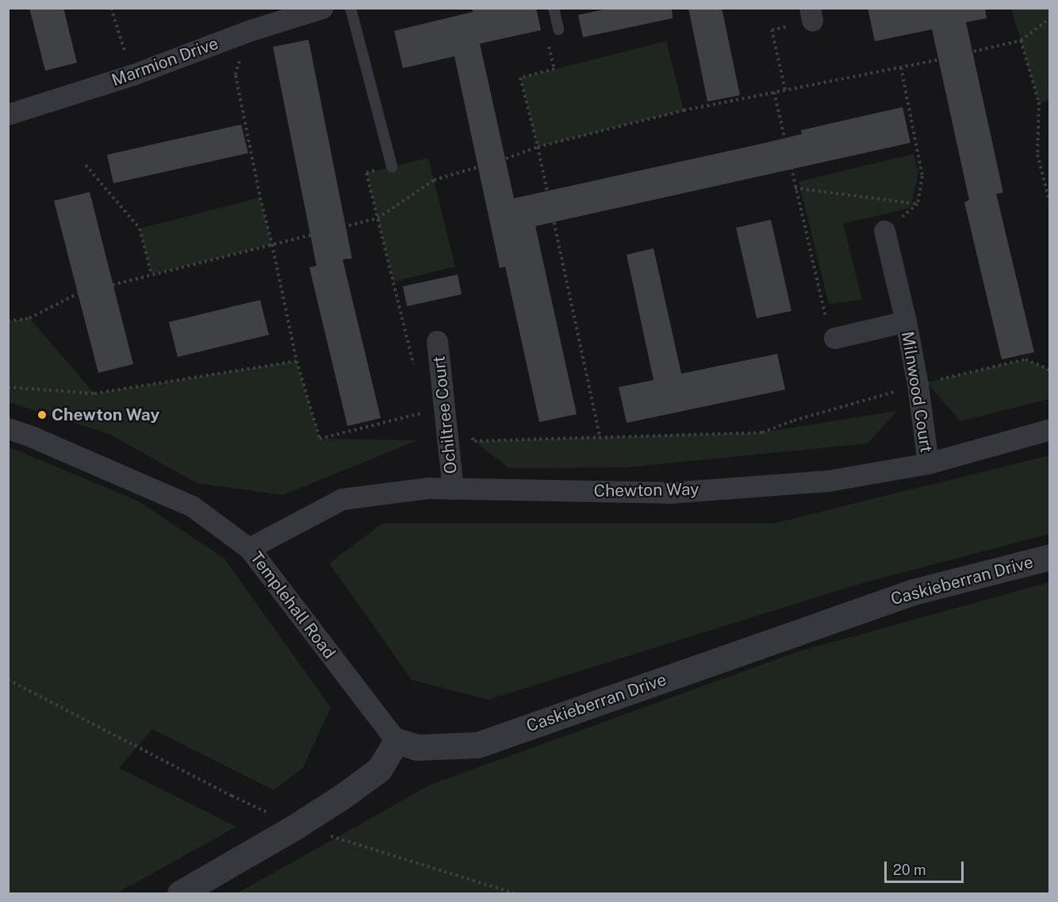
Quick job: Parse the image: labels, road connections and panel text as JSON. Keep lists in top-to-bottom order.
{
  "streets": {
    "street": [
      "Marmion Drive",
      "Milnwood Court",
      "Ochiltree Court",
      "Chewton Way",
      "Caskieberran Drive",
      "Templehall Road"
    ]
  },
  "crossings": [
    ["Milnwood Court", "Chewton Way"],
    ["Ochiltree Court", "Chewton Way"],
    ["Chewton Way", "Templehall Road"],
    ["Caskieberran Drive", "Templehall Road"]
  ],
  "places": ["Chewton Way"],
  "scale_bar": "20 m"
}
